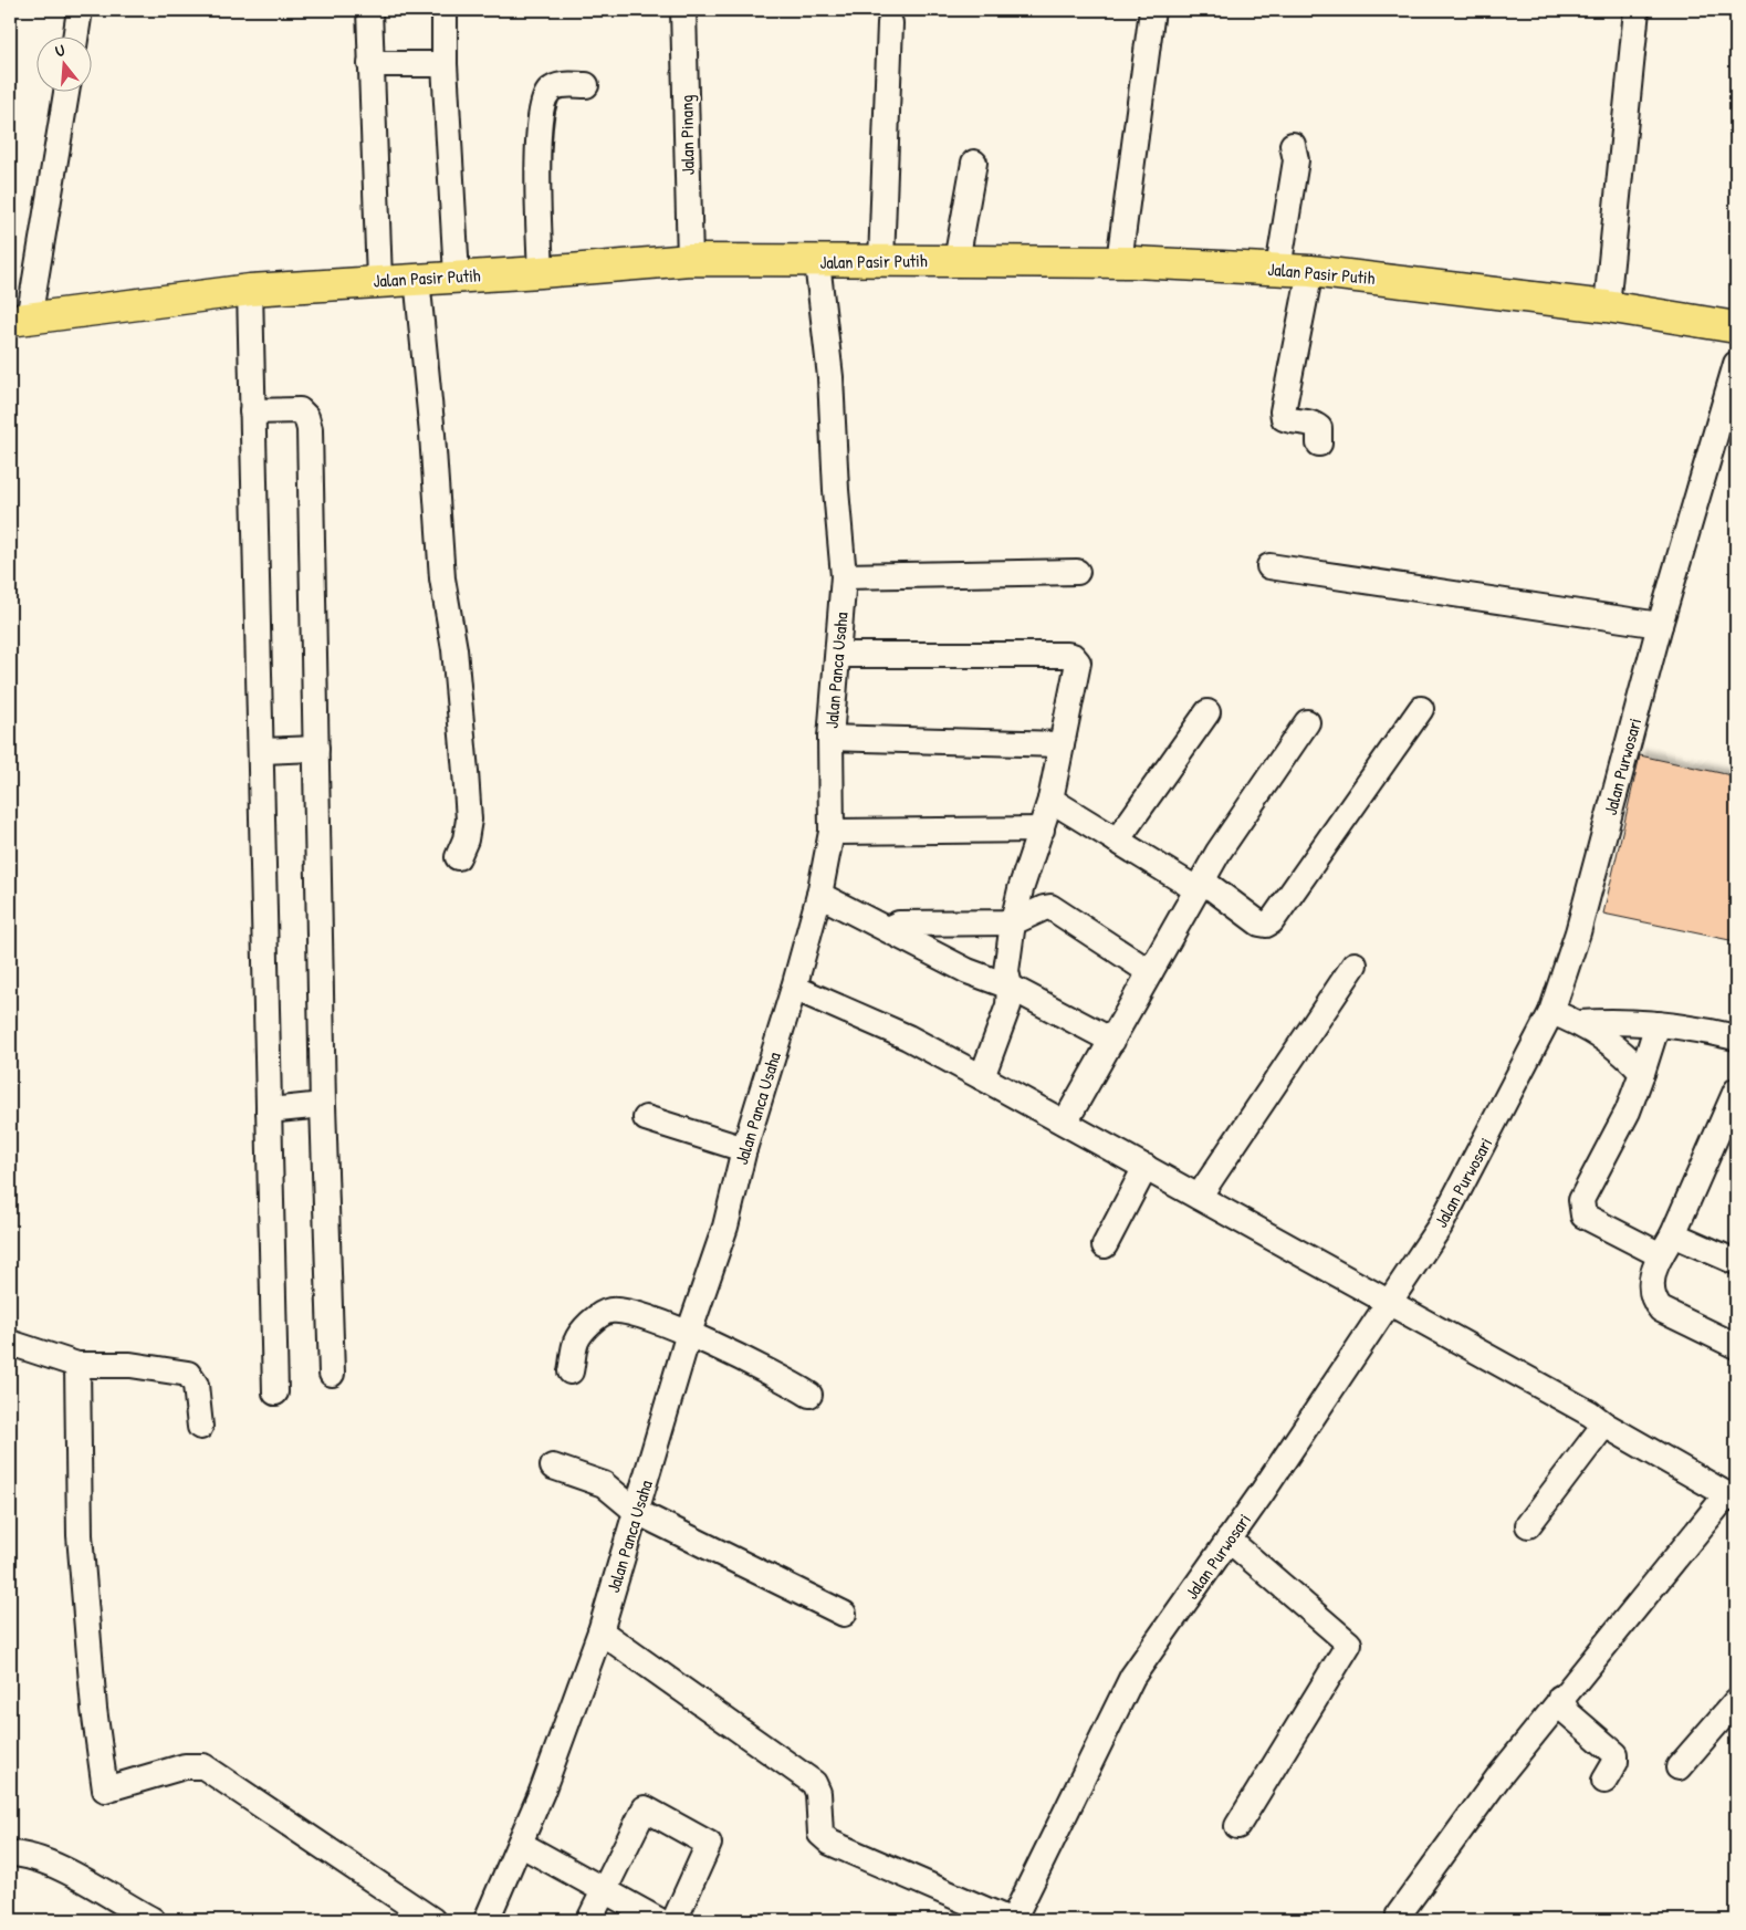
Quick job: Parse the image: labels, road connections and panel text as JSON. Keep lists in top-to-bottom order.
{
  "streets": {
    "highway": ["Jalan Pasir Putih"],
    "street": ["Jalan Pinang", "Jalan Panca Usaha", "Jalan Purwosari"]
  },
  "crossings": [
    ["Jalan Pinang", "Jalan Pasir Putih"],
    ["Jalan Pasir Putih", "Jalan Panca Usaha"]
  ],
  "north": "top"
}
